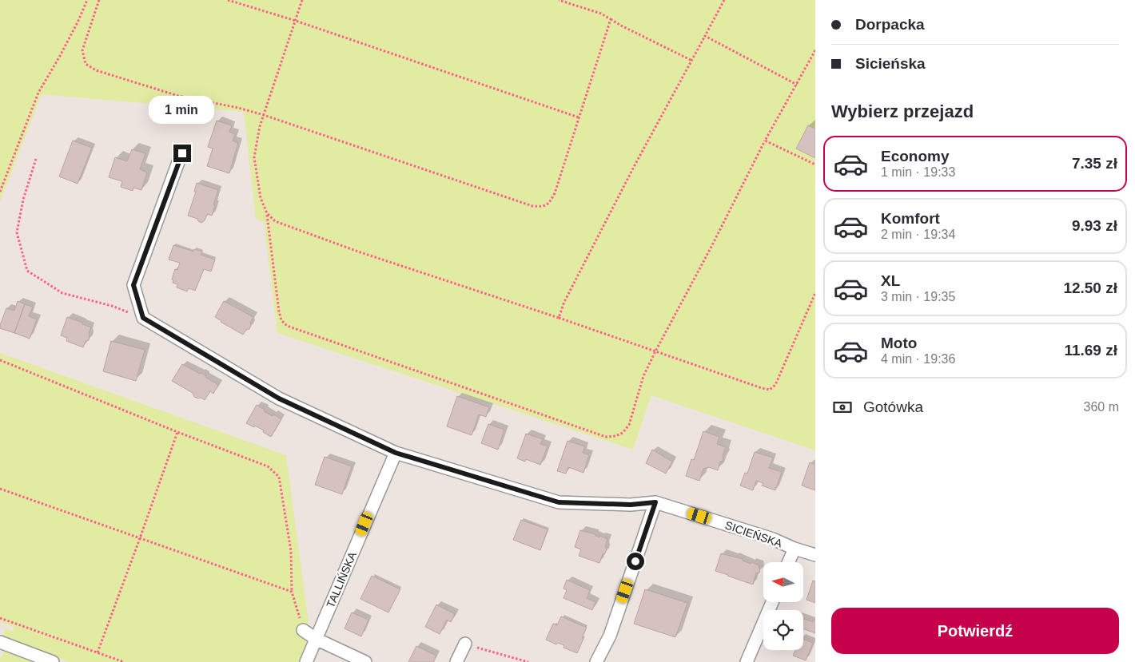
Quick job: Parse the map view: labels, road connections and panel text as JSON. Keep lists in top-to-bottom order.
{
  "streets": {
    "street": ["SICIEŃSKA", "TALLIŃSKA"]
  },
  "crossings": [
    ["SICIEŃSKA", "TALLIŃSKA"]
  ],
  "north": "left",
  "page": {
    "banner": ["Dorpacka", "Sicieńska"],
    "heading": "Wybierz przejazd",
    "bubble": "1 min",
    "list": [
      {
        "name": "Economy",
        "note": "1 min · 19:33",
        "value": "7.35 zł"
      },
      {
        "name": "Komfort",
        "note": "2 min · 19:34",
        "value": "9.93 zł"
      },
      {
        "name": "XL",
        "note": "3 min · 19:35",
        "value": "12.50 zł"
      },
      {
        "name": "Moto",
        "note": "4 min · 19:36",
        "value": "11.69 zł"
      }
    ],
    "pay": ["Gotówka", "360 m"],
    "buttons": "Potwierdź"
  }
}
